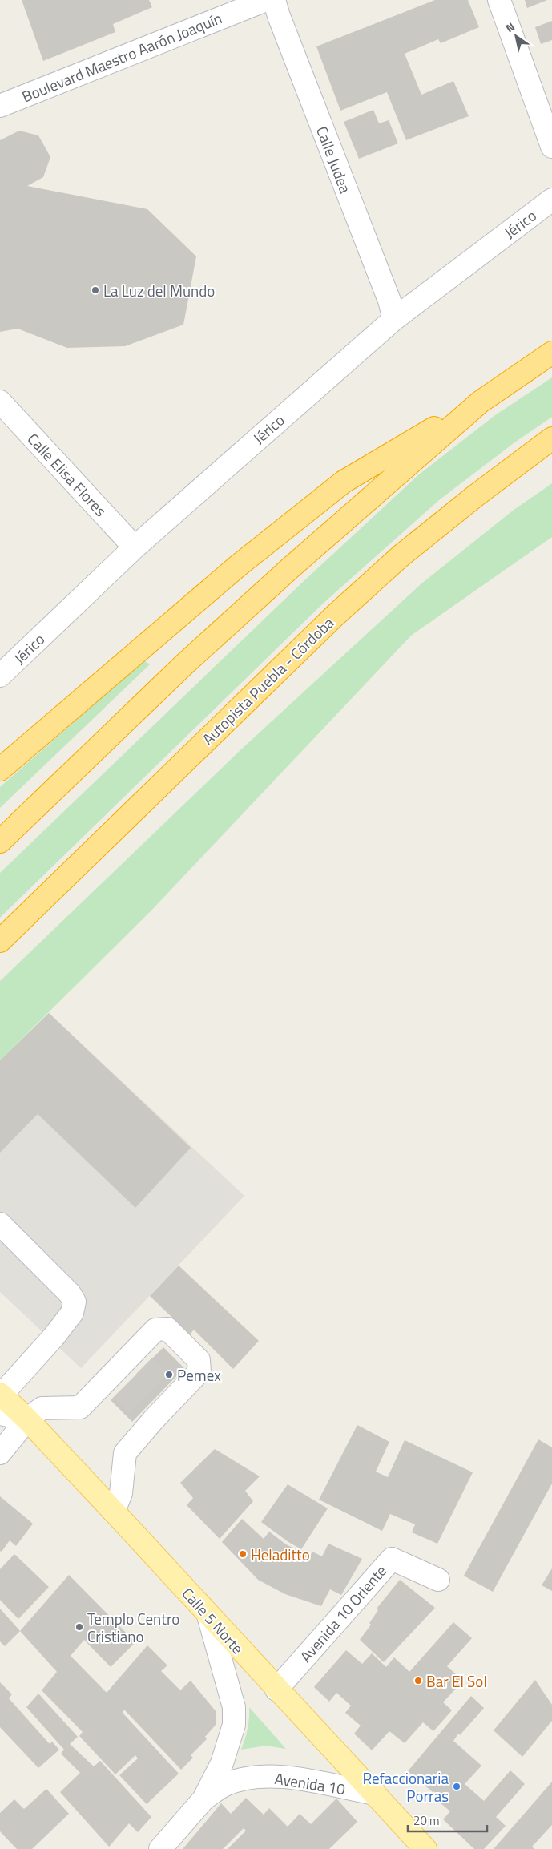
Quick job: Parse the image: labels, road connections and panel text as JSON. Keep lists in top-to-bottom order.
{
  "streets": {
    "highway": ["Autopista Puebla - Córdoba"],
    "main road": ["Calle 5 Norte"],
    "street": [
      "Boulevard Maestro Aarón Joaquín",
      "Calle Judea",
      "Jérico",
      "Calle Elisa Flores",
      "Avenida 10 Oriente",
      "Avenida 10"
    ]
  },
  "crossings": [
    ["Calle Judea", "Jérico"],
    ["Jérico", "Calle Elisa Flores"],
    ["Avenida 10 Oriente", "Calle 5 Norte"],
    ["Calle 5 Norte", "Avenida 10"]
  ],
  "places": [
    "La Luz del Mundo",
    "Pemex",
    "Heladitto",
    "Templo Centro Cristiano",
    "Bar El Sol",
    "Refaccionaria Porras"
  ],
  "scale_bar": "20 m",
  "north": "top left"
}
